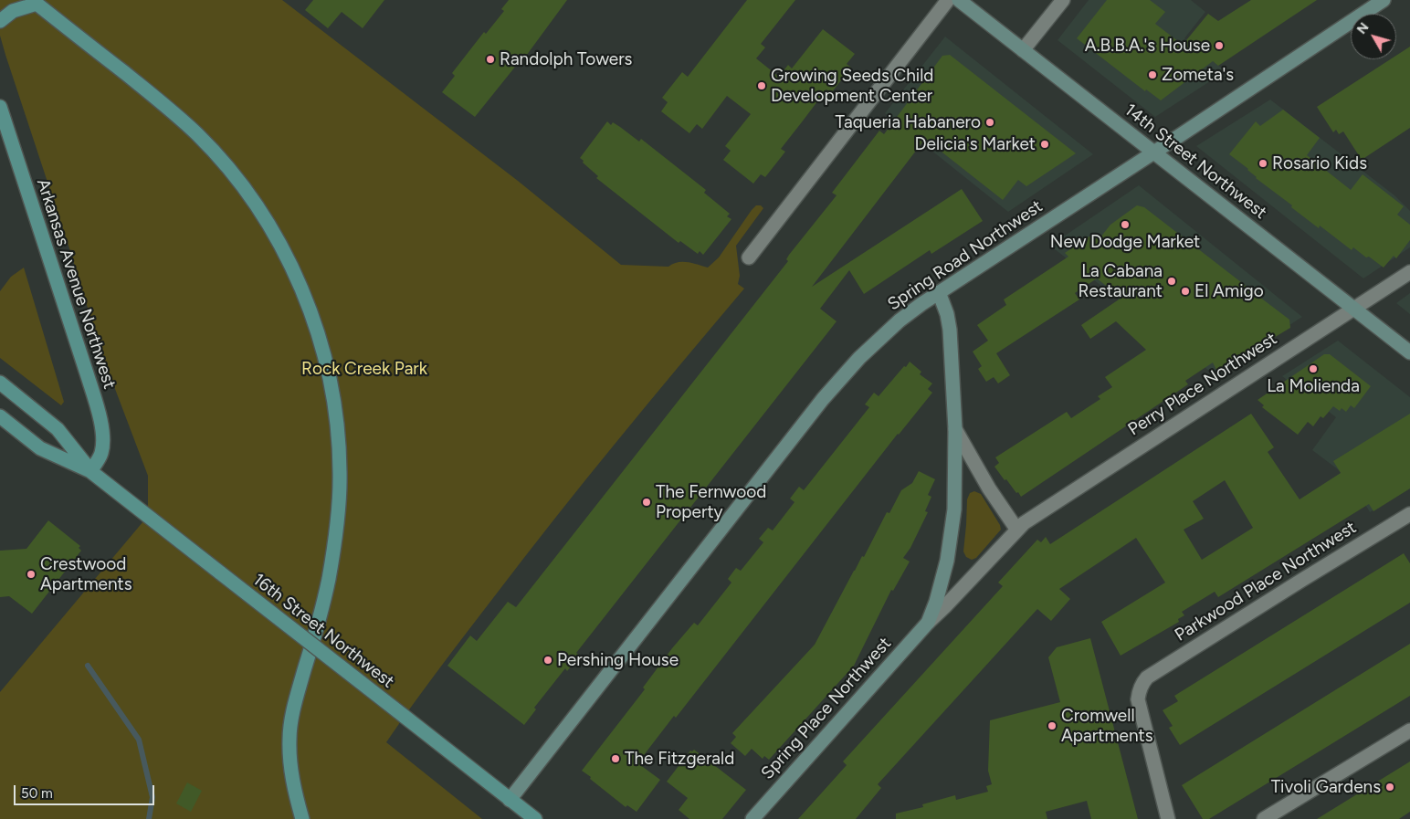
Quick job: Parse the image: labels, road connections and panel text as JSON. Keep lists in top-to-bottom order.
{
  "streets": {
    "main road": ["Arkansas Avenue Northwest", "16th Street Northwest"],
    "street": [
      "14th Street Northwest",
      "Spring Road Northwest",
      "Perry Place Northwest",
      "Parkwood Place Northwest",
      "Spring Place Northwest"
    ]
  },
  "crossings": [
    ["14th Street Northwest", "Spring Road Northwest"],
    ["14th Street Northwest", "Perry Place Northwest"],
    ["Spring Road Northwest", "16th Street Northwest"],
    ["Spring Road Northwest", "Spring Place Northwest"],
    ["Arkansas Avenue Northwest", "16th Street Northwest"],
    ["Perry Place Northwest", "Spring Place Northwest"]
  ],
  "parks": ["Rock Creek Park"],
  "places": [
    "A.B.B.A.'s House",
    "Randolph Towers",
    "Zometa's",
    "Growing Seeds Child Development Center",
    "Taqueria Habanero",
    "Delicia's Market",
    "Rosario Kids",
    "New Dodge Market",
    "La Cabana Restaurant",
    "El Amigo",
    "La Molienda",
    "The Fernwood Property",
    "Crestwood Apartments",
    "Pershing House",
    "Cromwell Apartments",
    "The Fitzgerald",
    "Tivoli Gardens"
  ],
  "scale_bar": "50 m",
  "north": "top left"
}
